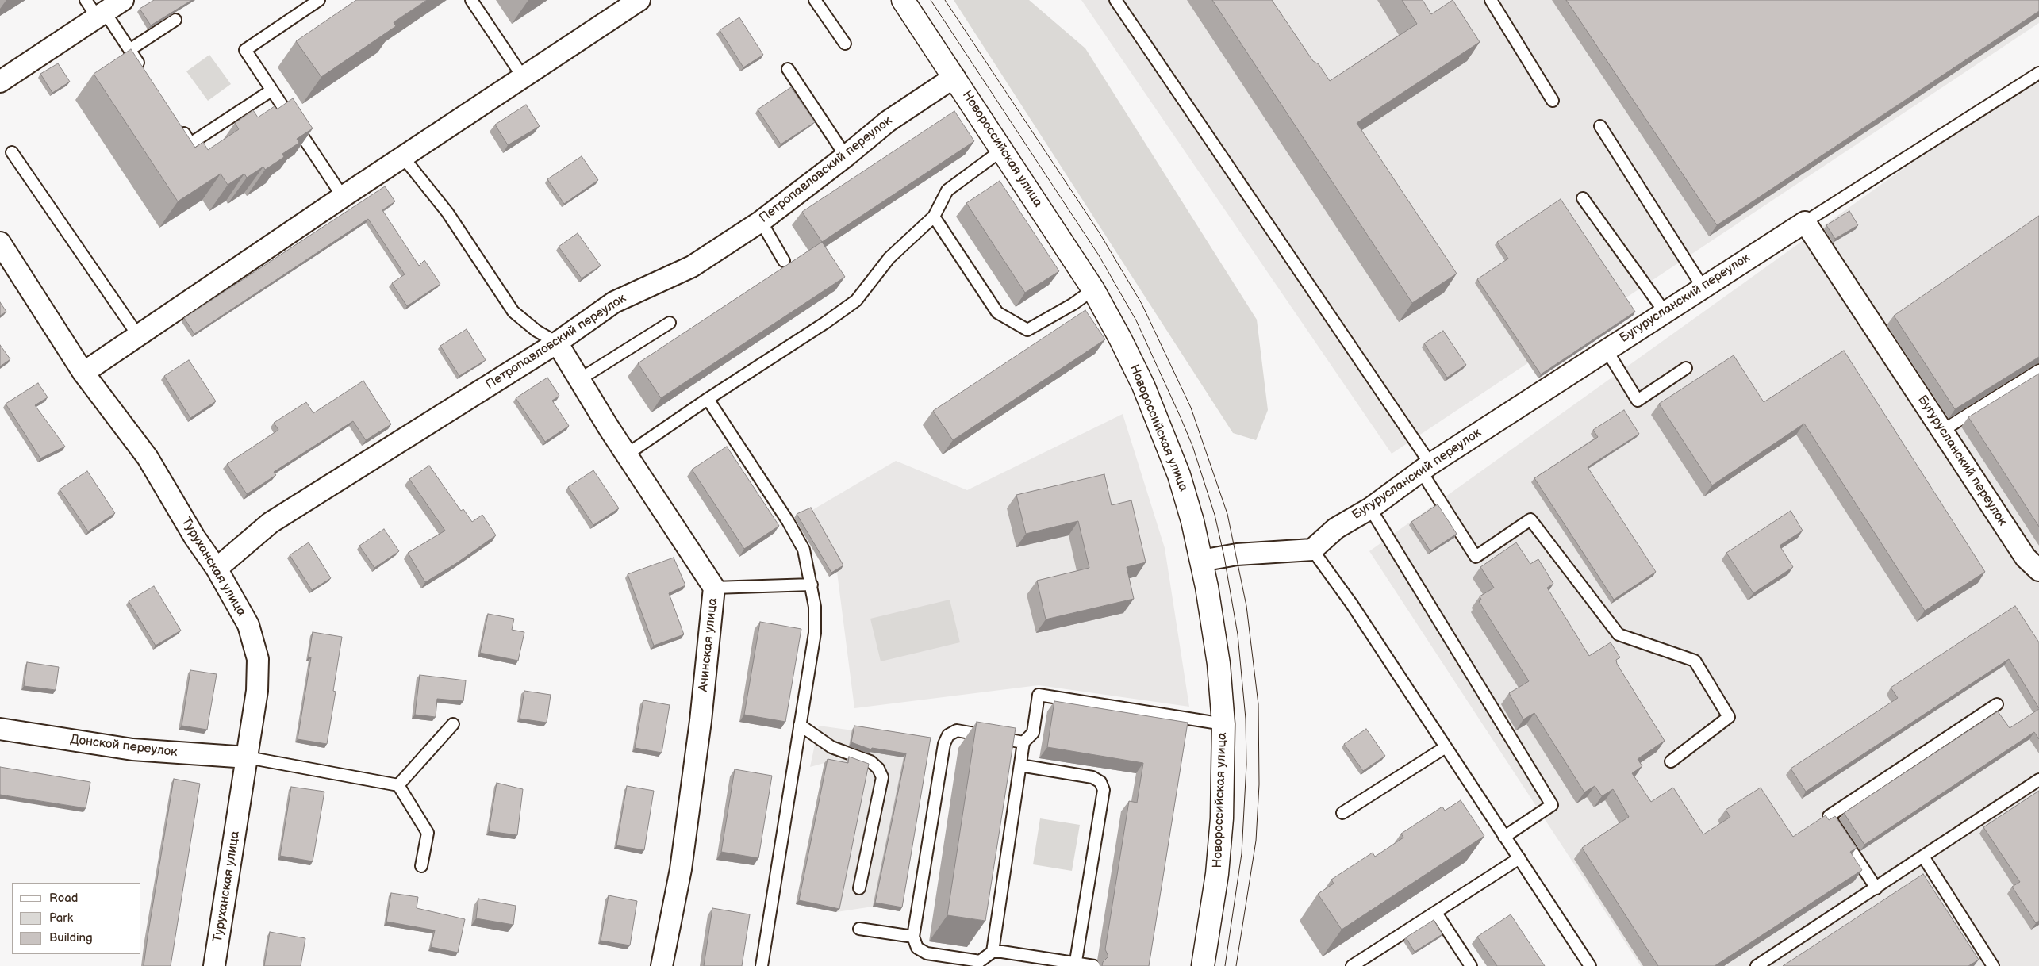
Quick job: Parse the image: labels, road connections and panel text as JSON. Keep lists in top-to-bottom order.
{
  "streets": {
    "main road": ["Новороссийская улица"],
    "street": [
      "Петропавловский переулок",
      "Бугурусланский переулок",
      "Туруханская улица",
      "Ачинская улица",
      "Донской переулок"
    ]
  },
  "crossings": [
    ["Новороссийская улица", "Петропавловский переулок"],
    ["Петропавловский переулок", "Туруханская улица"],
    ["Петропавловский переулок", "Ачинская улица"],
    ["Туруханская улица", "Донской переулок"]
  ],
  "legend": ["Road", "Park", "Building"]
}
